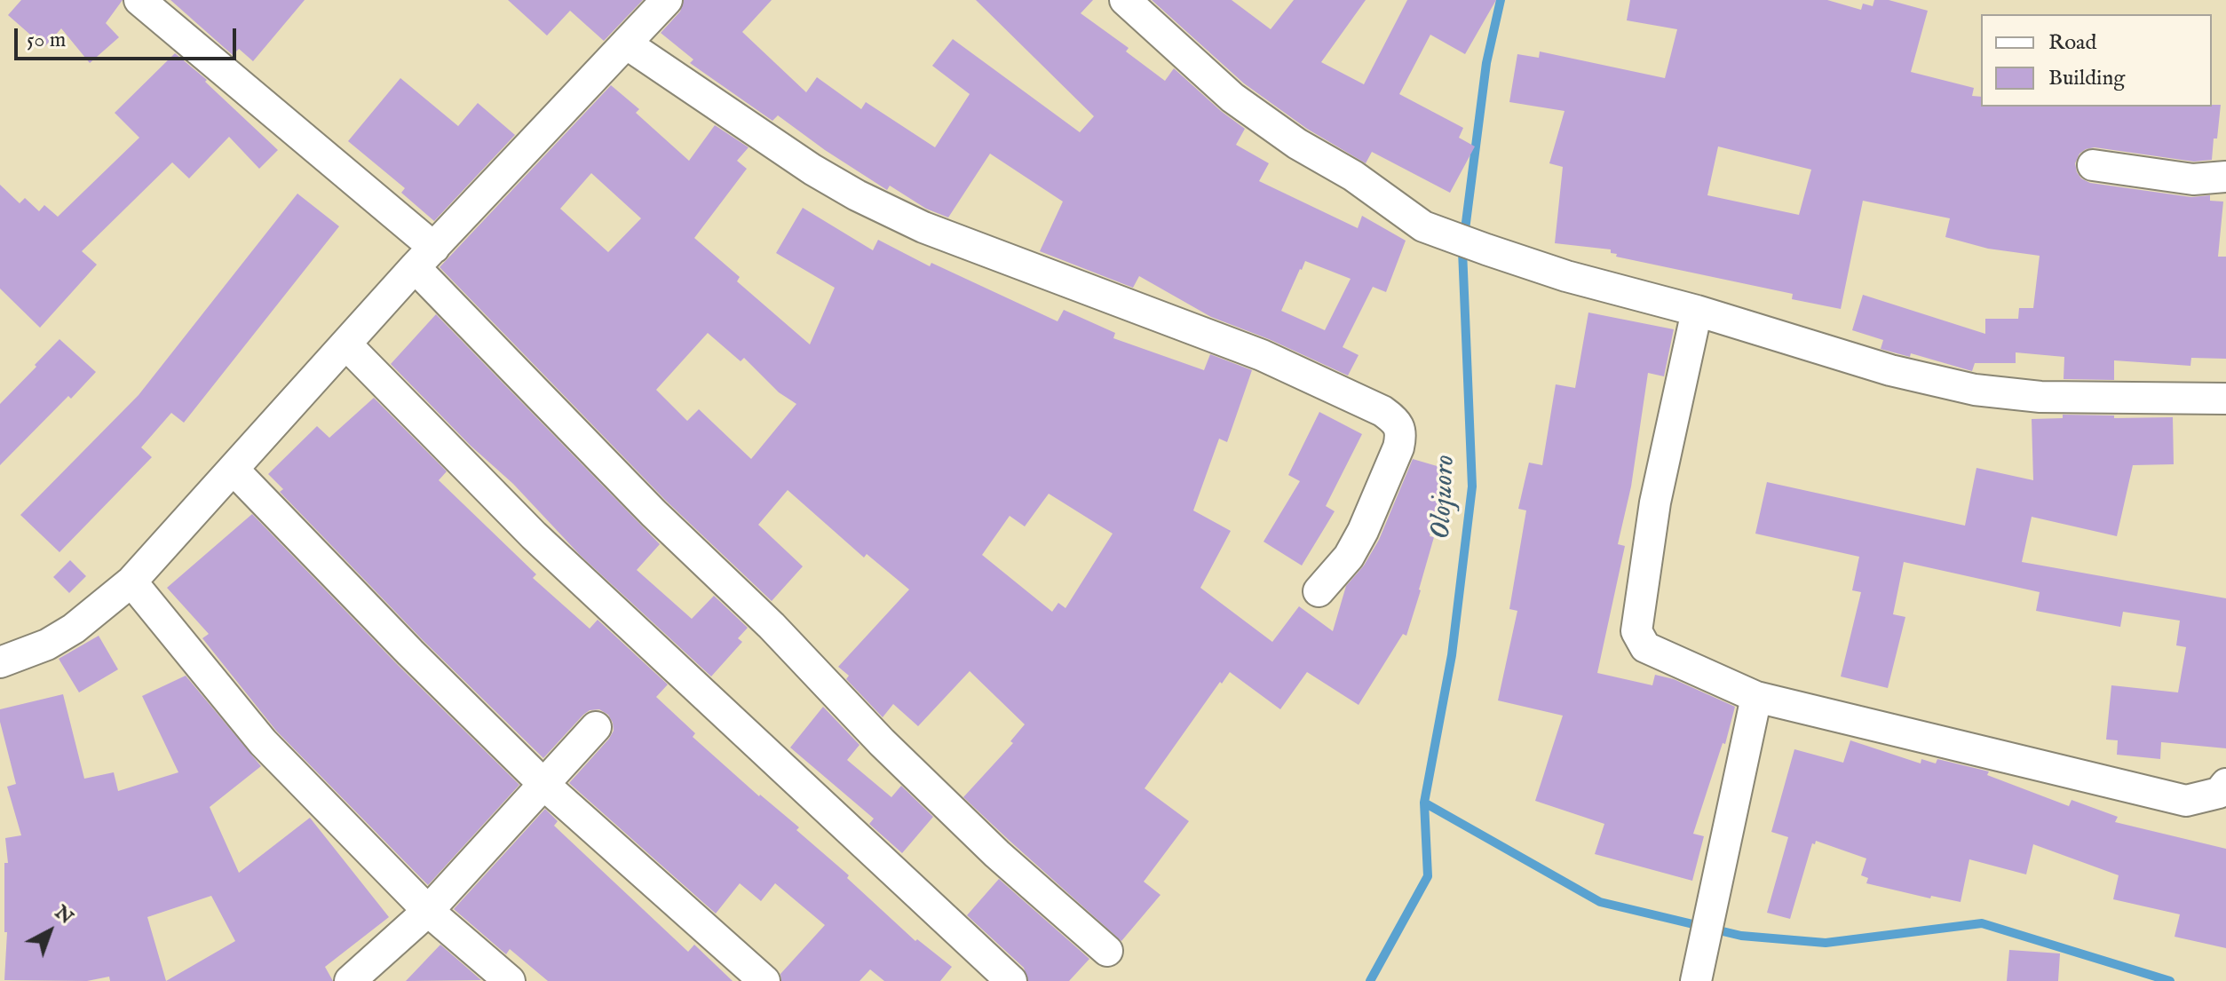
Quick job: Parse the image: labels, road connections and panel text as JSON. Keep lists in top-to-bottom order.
{
  "water": ["Olojuoro"],
  "legend": ["Road", "Building"],
  "scale_bar": "50 m",
  "north": "top right"
}
